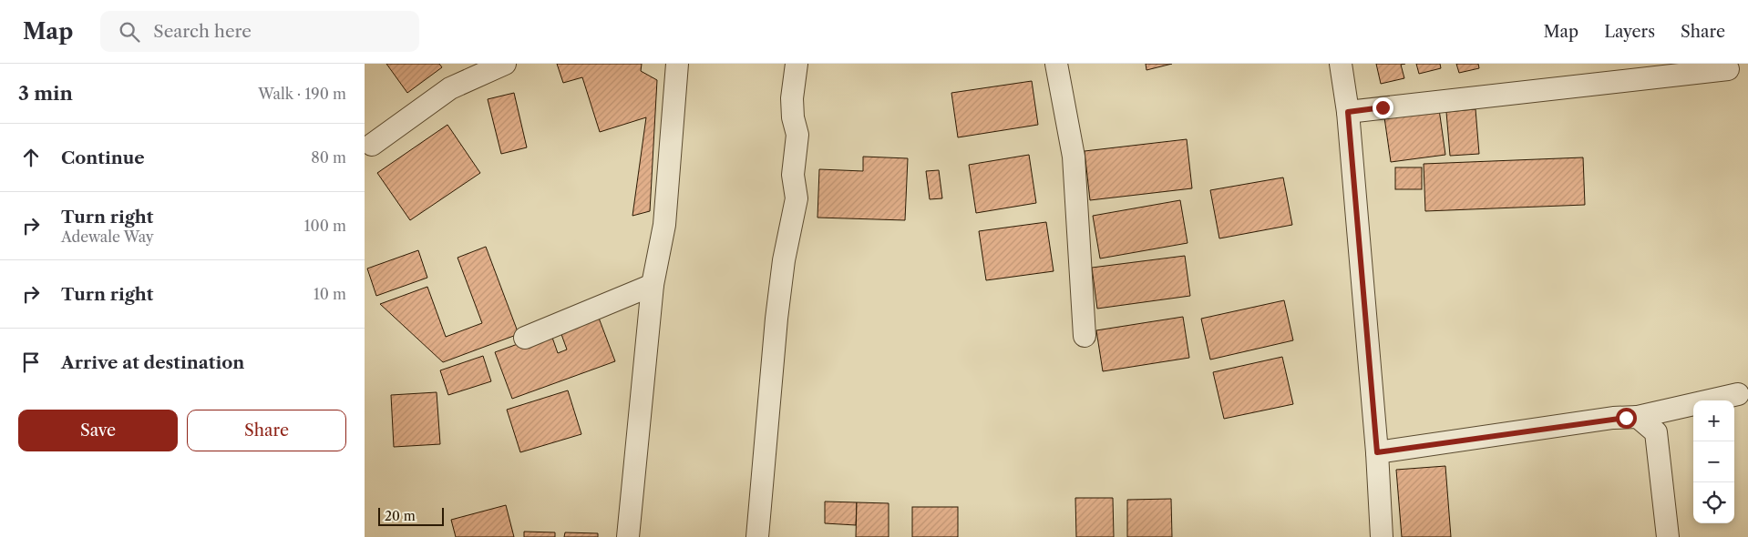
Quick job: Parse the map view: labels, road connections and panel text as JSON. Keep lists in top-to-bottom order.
{
  "scale_bar": "20 m",
  "page": {
    "header": "Map",
    "search": "Search here",
    "nav": ["Map", "Layers", "Share"],
    "heading": ["3 min", "Walk · 190 m"],
    "list": [
      ["Continue", "80 m"],
      ["Turn right", "Adewale Way", "100 m"],
      ["Turn right", "10 m"],
      "Arrive at destination"
    ],
    "buttons": ["Save", "Share"],
    "map_buttons": ["+", "−"],
    "scale": "20 m"
  }
}
